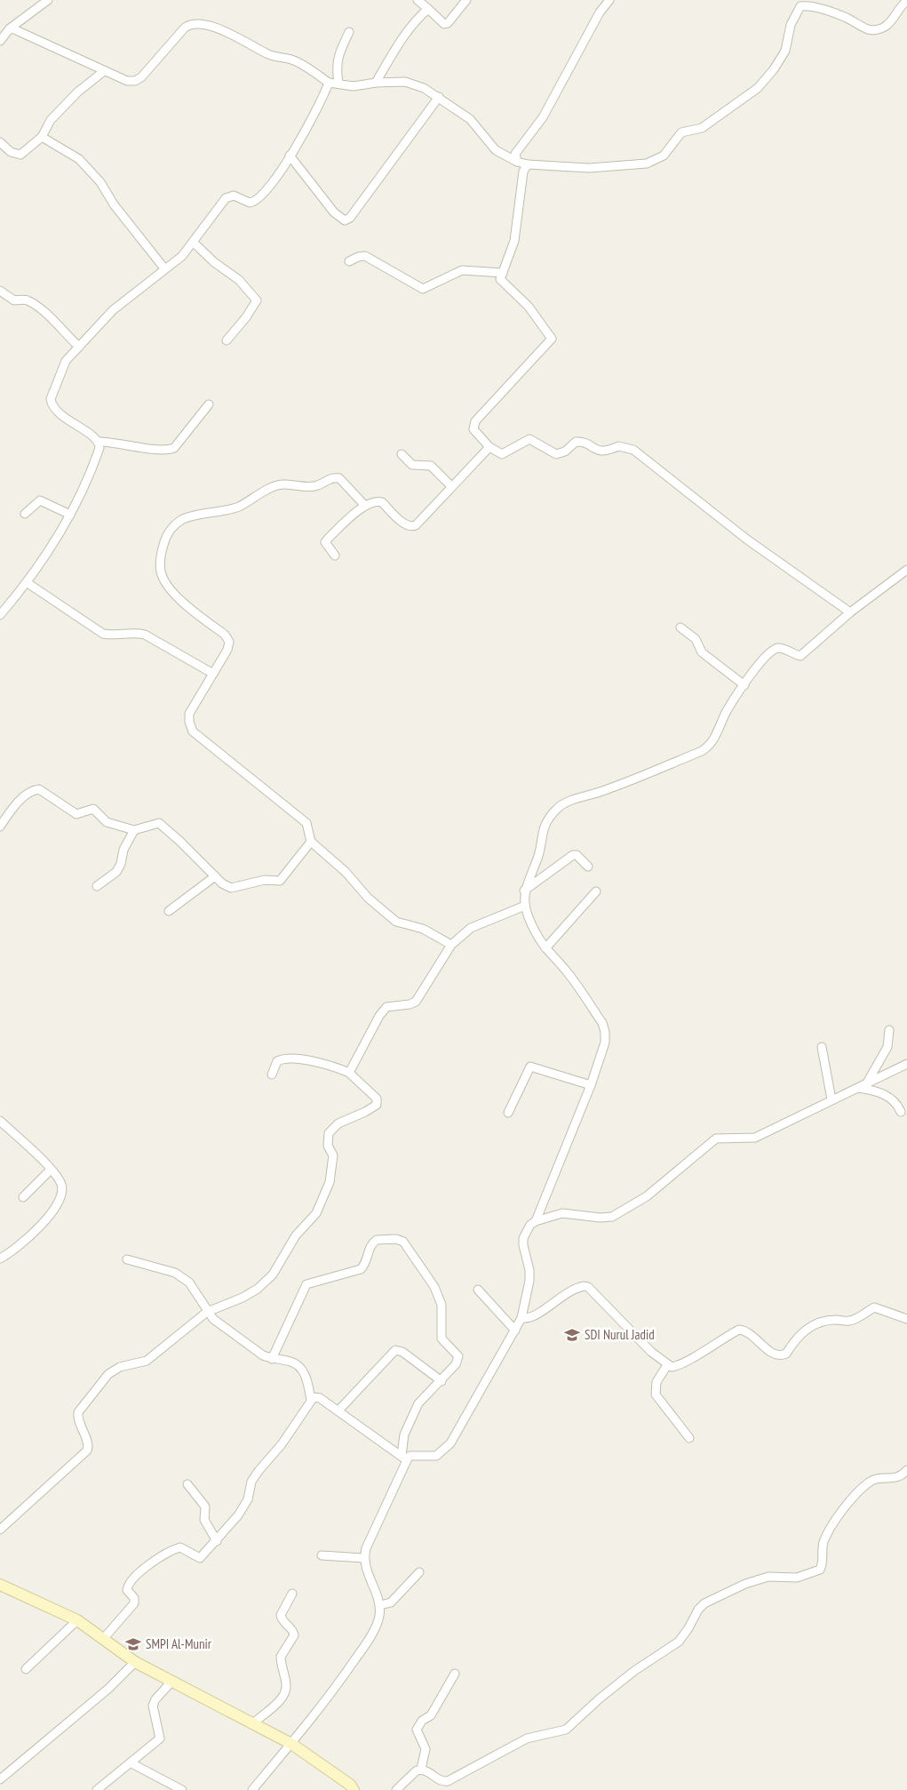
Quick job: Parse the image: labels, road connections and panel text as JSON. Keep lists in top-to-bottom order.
{
  "places": {
    "school or university": ["SDI Nurul Jadid", "SMPI Al-Munir"]
  }
}
